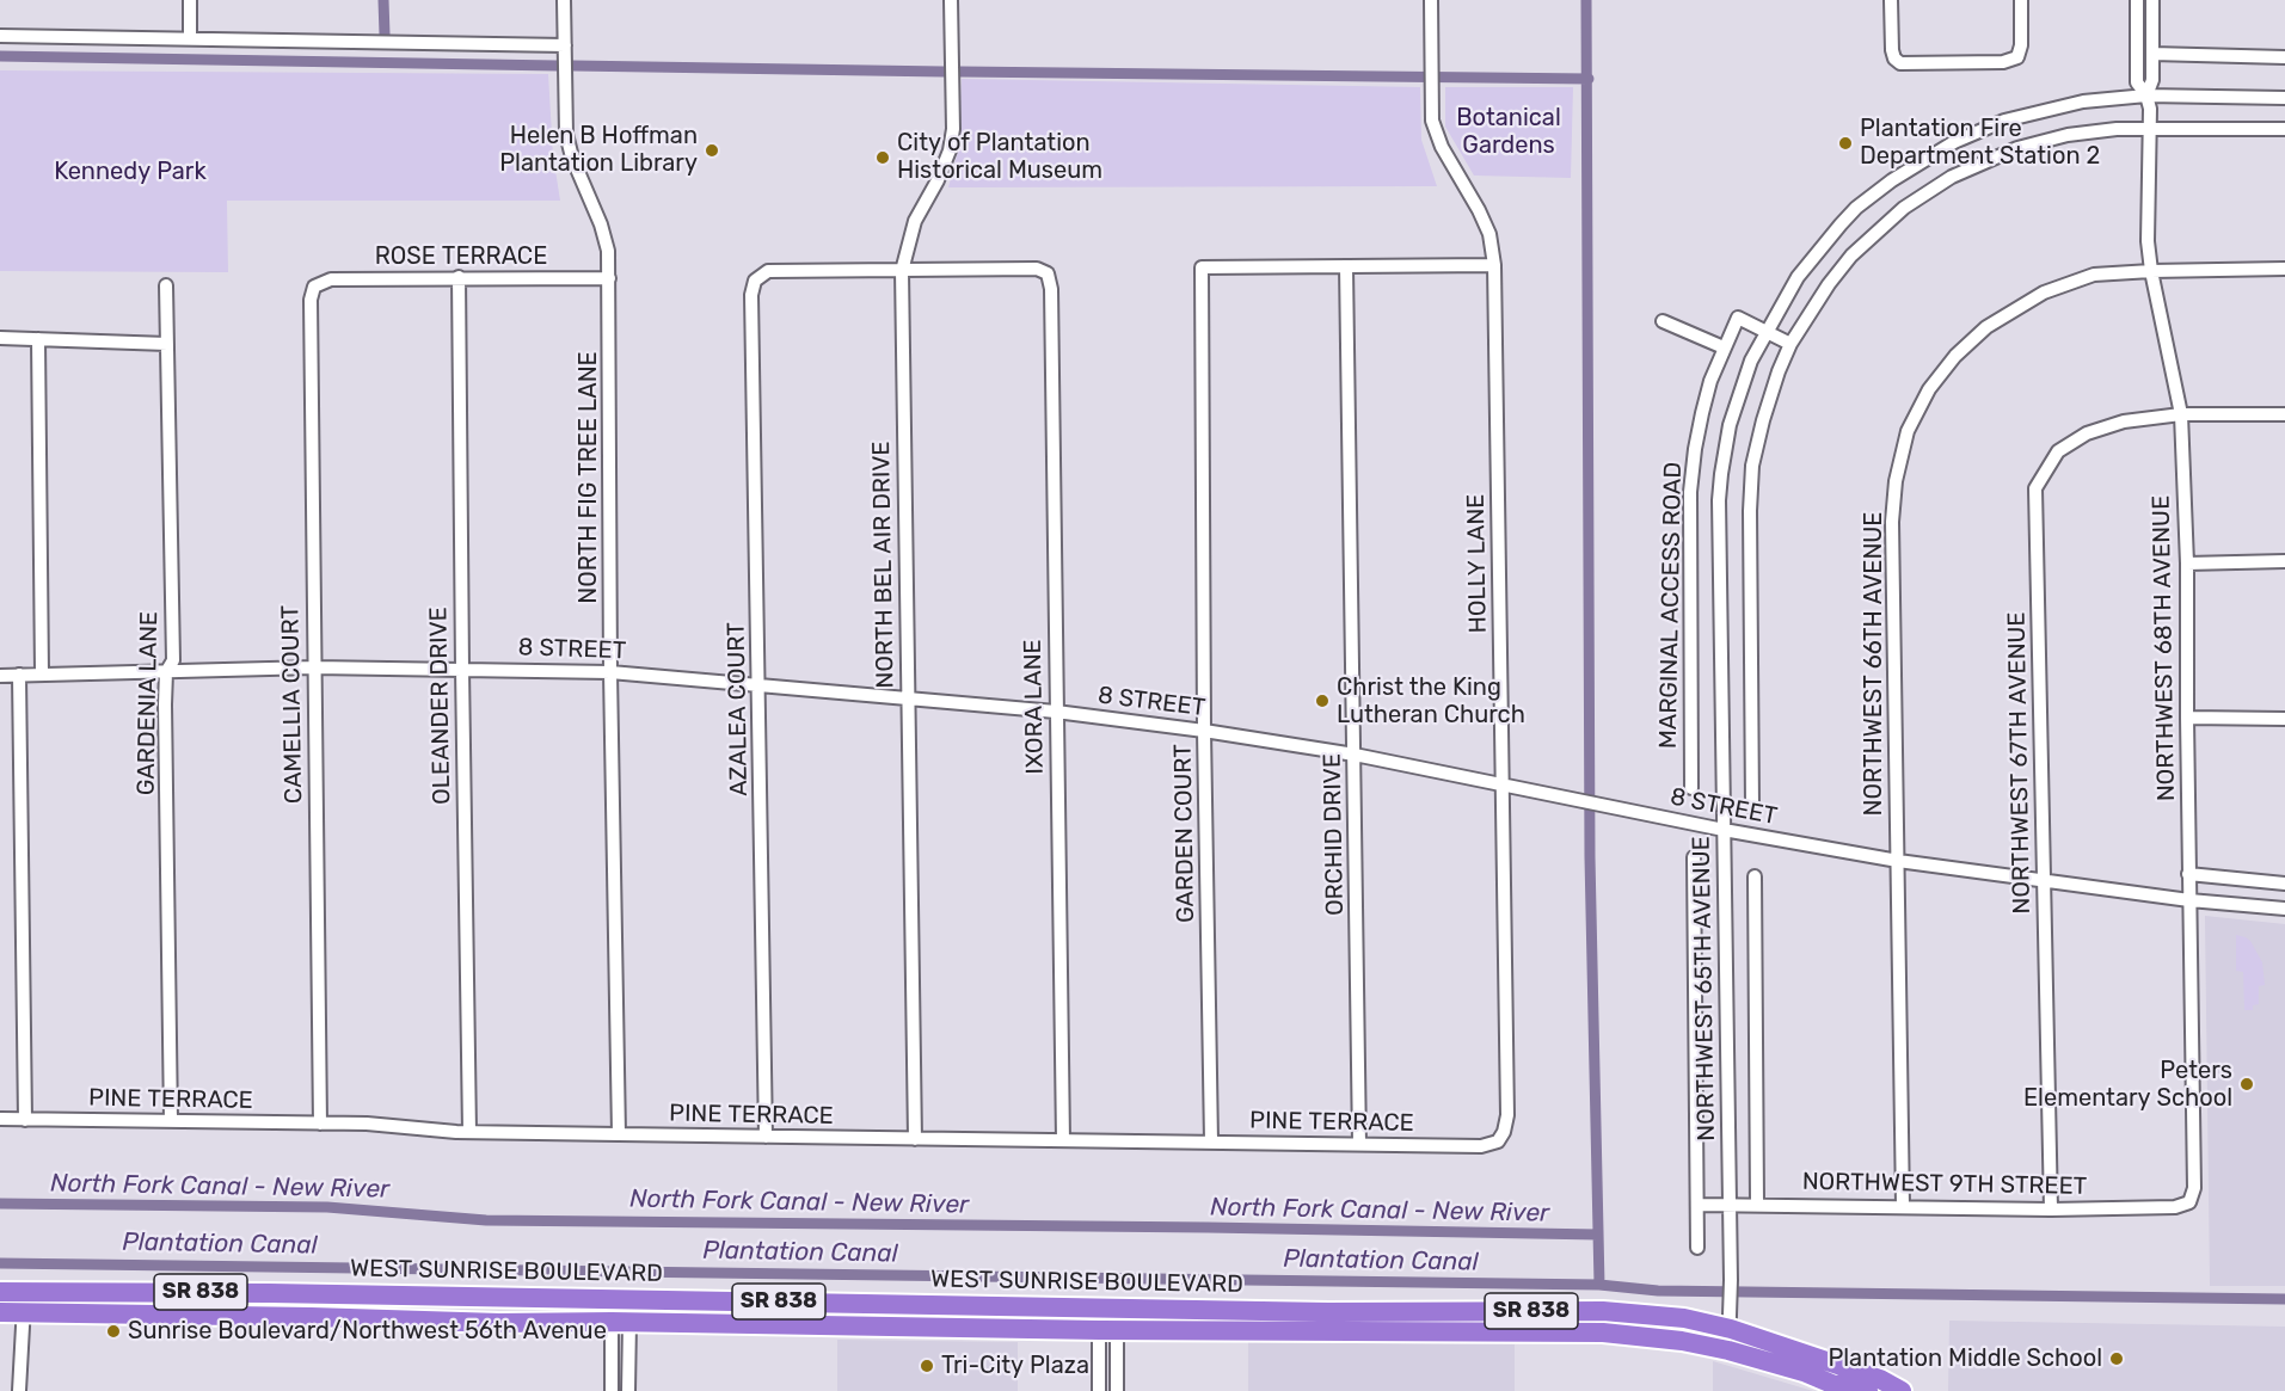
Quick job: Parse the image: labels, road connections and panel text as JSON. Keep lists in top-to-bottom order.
{
  "streets": {
    "highway": ["WEST SUNRISE BOULEVARD", "SR 838"],
    "street": [
      "ROSE TERRACE",
      "NORTH FIG TREE LANE",
      "HOLLY LANE",
      "NORTH BEL AIR DRIVE",
      "MARGINAL ACCESS ROAD",
      "NORTHWEST 68TH AVENUE",
      "8 STREET",
      "NORTHWEST 66TH AVENUE",
      "GARDENIA LANE",
      "CAMELLIA COURT",
      "OLEANDER DRIVE",
      "IXORA LANE",
      "AZALEA COURT",
      "NORTHWEST 67TH AVENUE",
      "GARDEN COURT",
      "ORCHID DRIVE",
      "NORTHWEST 65TH AVENUE",
      "PINE TERRACE",
      "NORTHWEST 9TH STREET"
    ]
  },
  "crossings": [
    ["ROSE TERRACE", "NORTH FIG TREE LANE"],
    ["ROSE TERRACE", "CAMELLIA COURT"],
    ["ROSE TERRACE", "OLEANDER DRIVE"],
    ["NORTH FIG TREE LANE", "8 STREET"],
    ["NORTH FIG TREE LANE", "PINE TERRACE"],
    ["HOLLY LANE", "8 STREET"],
    ["HOLLY LANE", "PINE TERRACE"],
    ["NORTH BEL AIR DRIVE", "8 STREET"],
    ["NORTH BEL AIR DRIVE", "IXORA LANE"],
    ["NORTH BEL AIR DRIVE", "AZALEA COURT"],
    ["NORTH BEL AIR DRIVE", "PINE TERRACE"],
    ["MARGINAL ACCESS ROAD", "NORTHWEST 65TH AVENUE"],
    ["NORTHWEST 68TH AVENUE", "8 STREET"],
    ["NORTHWEST 68TH AVENUE", "NORTHWEST 66TH AVENUE"],
    ["NORTHWEST 68TH AVENUE", "NORTHWEST 67TH AVENUE"],
    ["NORTHWEST 68TH AVENUE", "NORTHWEST 65TH AVENUE"],
    ["NORTHWEST 68TH AVENUE", "NORTHWEST 9TH STREET"],
    ["8 STREET", "NORTHWEST 66TH AVENUE"],
    ["8 STREET", "GARDENIA LANE"],
    ["8 STREET", "CAMELLIA COURT"],
    ["8 STREET", "OLEANDER DRIVE"],
    ["8 STREET", "IXORA LANE"],
    ["8 STREET", "AZALEA COURT"],
    ["8 STREET", "NORTHWEST 67TH AVENUE"],
    ["8 STREET", "GARDEN COURT"],
    ["8 STREET", "ORCHID DRIVE"],
    ["8 STREET", "NORTHWEST 65TH AVENUE"],
    ["NORTHWEST 66TH AVENUE", "NORTHWEST 9TH STREET"],
    ["GARDENIA LANE", "PINE TERRACE"],
    ["CAMELLIA COURT", "PINE TERRACE"],
    ["OLEANDER DRIVE", "PINE TERRACE"],
    ["IXORA LANE", "AZALEA COURT"],
    ["IXORA LANE", "PINE TERRACE"],
    ["AZALEA COURT", "PINE TERRACE"],
    ["NORTHWEST 67TH AVENUE", "NORTHWEST 9TH STREET"],
    ["GARDEN COURT", "ORCHID DRIVE"],
    ["GARDEN COURT", "PINE TERRACE"],
    ["ORCHID DRIVE", "PINE TERRACE"],
    ["NORTHWEST 65TH AVENUE", "NORTHWEST 9TH STREET"],
    ["NORTHWEST 65TH AVENUE", "WEST SUNRISE BOULEVARD"]
  ],
  "water": ["North Fork Canal - New River", "Plantation Canal"],
  "parks": ["Botanical Gardens", "Kennedy Park"],
  "places": [
    "Plantation Fire Department Station 2",
    "Helen B Hoffman Plantation Library",
    "City of Plantation Historical Museum",
    "Christ the King Lutheran Church",
    "Peters Elementary School",
    "Sunrise Boulevard/Northwest 56th Avenue",
    "Plantation Middle School",
    "Tri-City Plaza"
  ]
}
